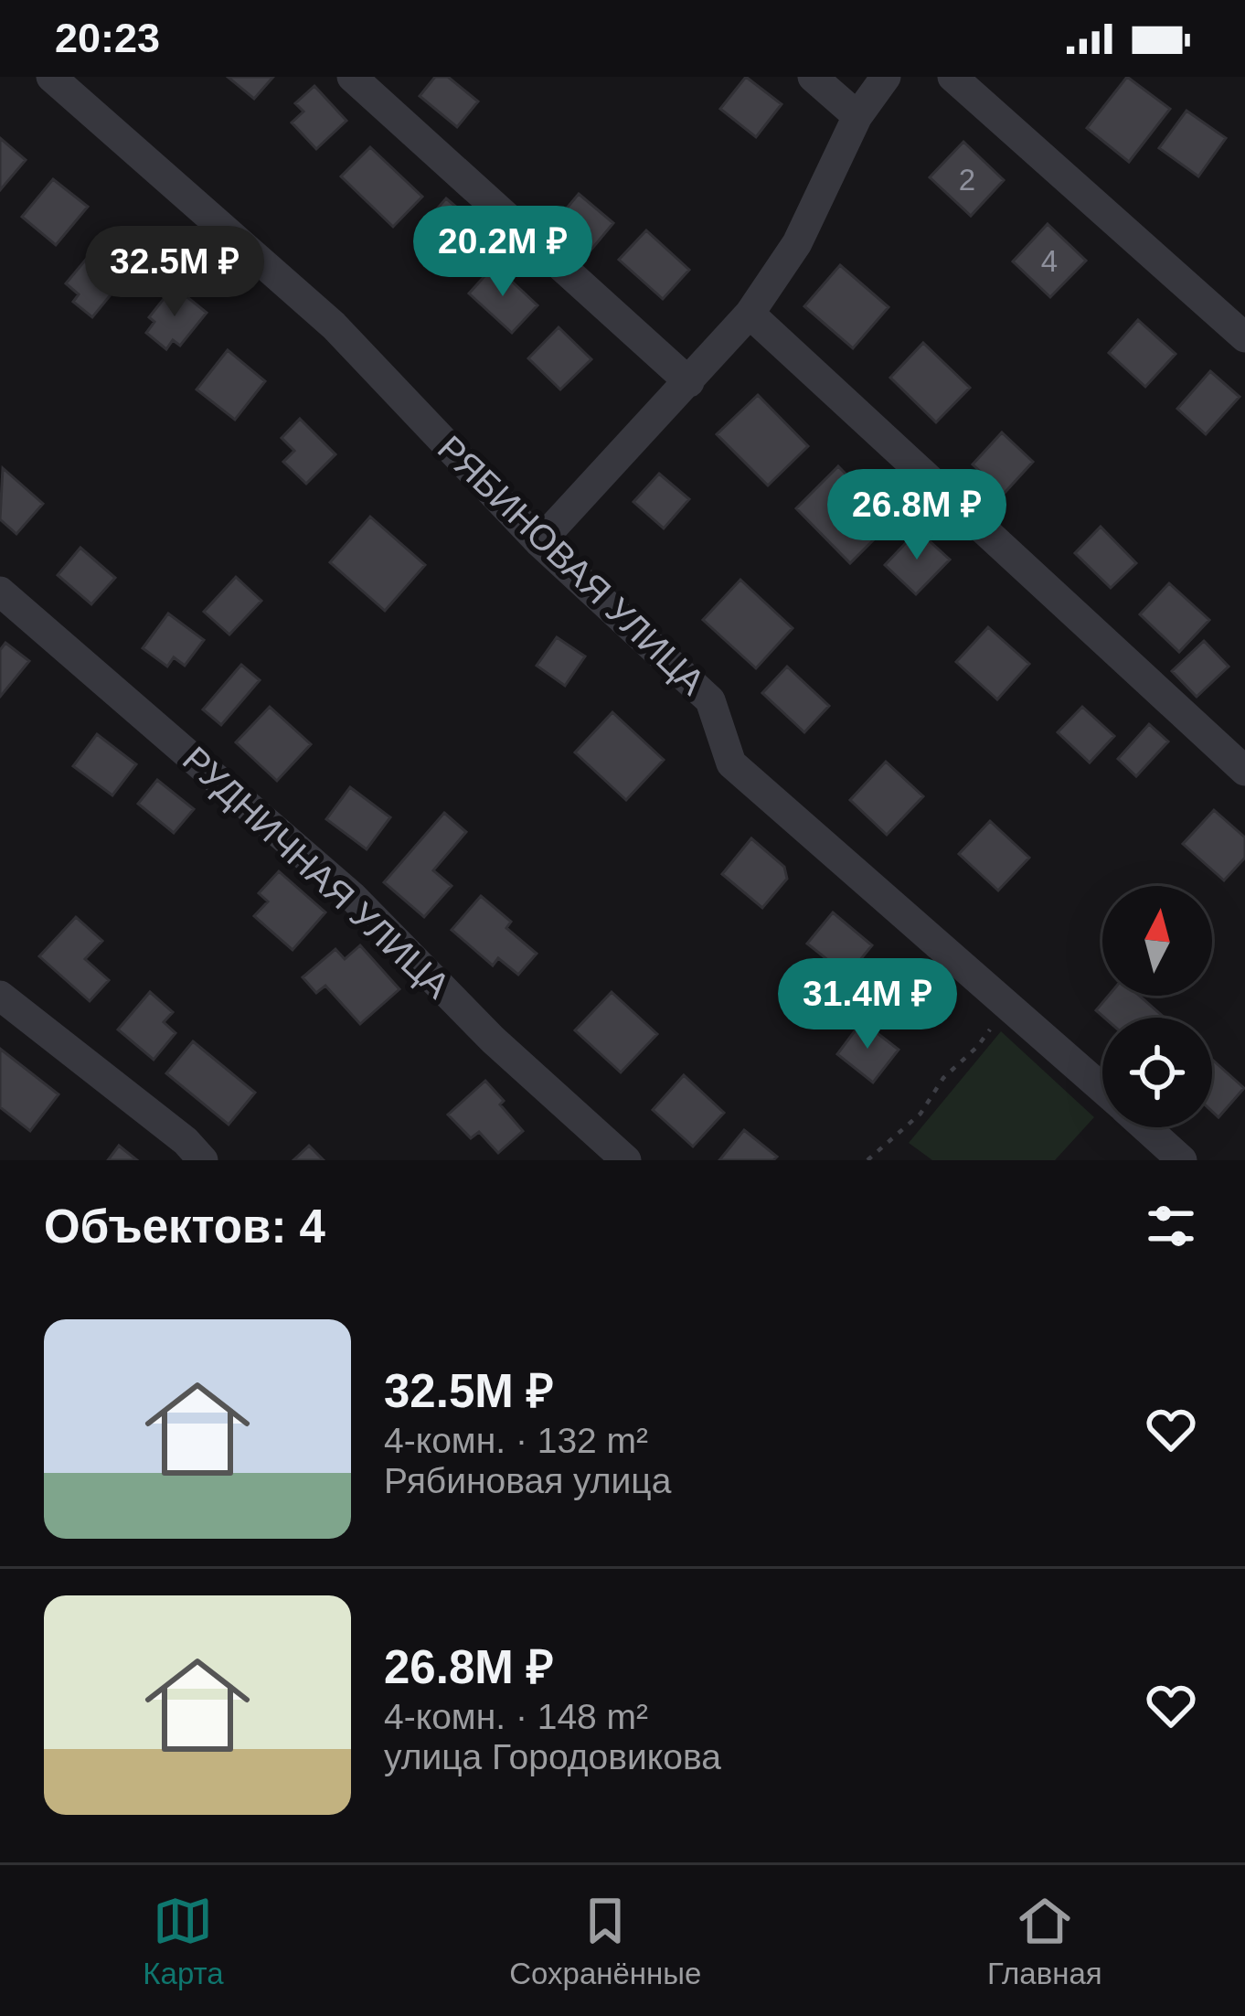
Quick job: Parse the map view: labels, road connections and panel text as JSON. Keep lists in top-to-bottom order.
{
  "streets": {
    "street": ["РЯБИНОВАЯ УЛИЦА", "РУДНИЧНАЯ УЛИЦА"]
  },
  "house_numbers": ["2", "4"],
  "north": "top",
  "page": {
    "status": "20:23",
    "price": [
      "20.2M ₽",
      "32.5M ₽",
      "26.8M ₽",
      "31.4M ₽"
    ],
    "heading": "Объектов: 4",
    "list": [
      {
        "name": "32.5M ₽",
        "note": "4-комн. · 132 m² · Рябиновая улица"
      },
      {
        "name": "26.8M ₽",
        "note": "4-комн. · 148 m² · улица Городовикова"
      }
    ],
    "tabs": ["Карта", "Сохранённые", "Главная"]
  }
}
